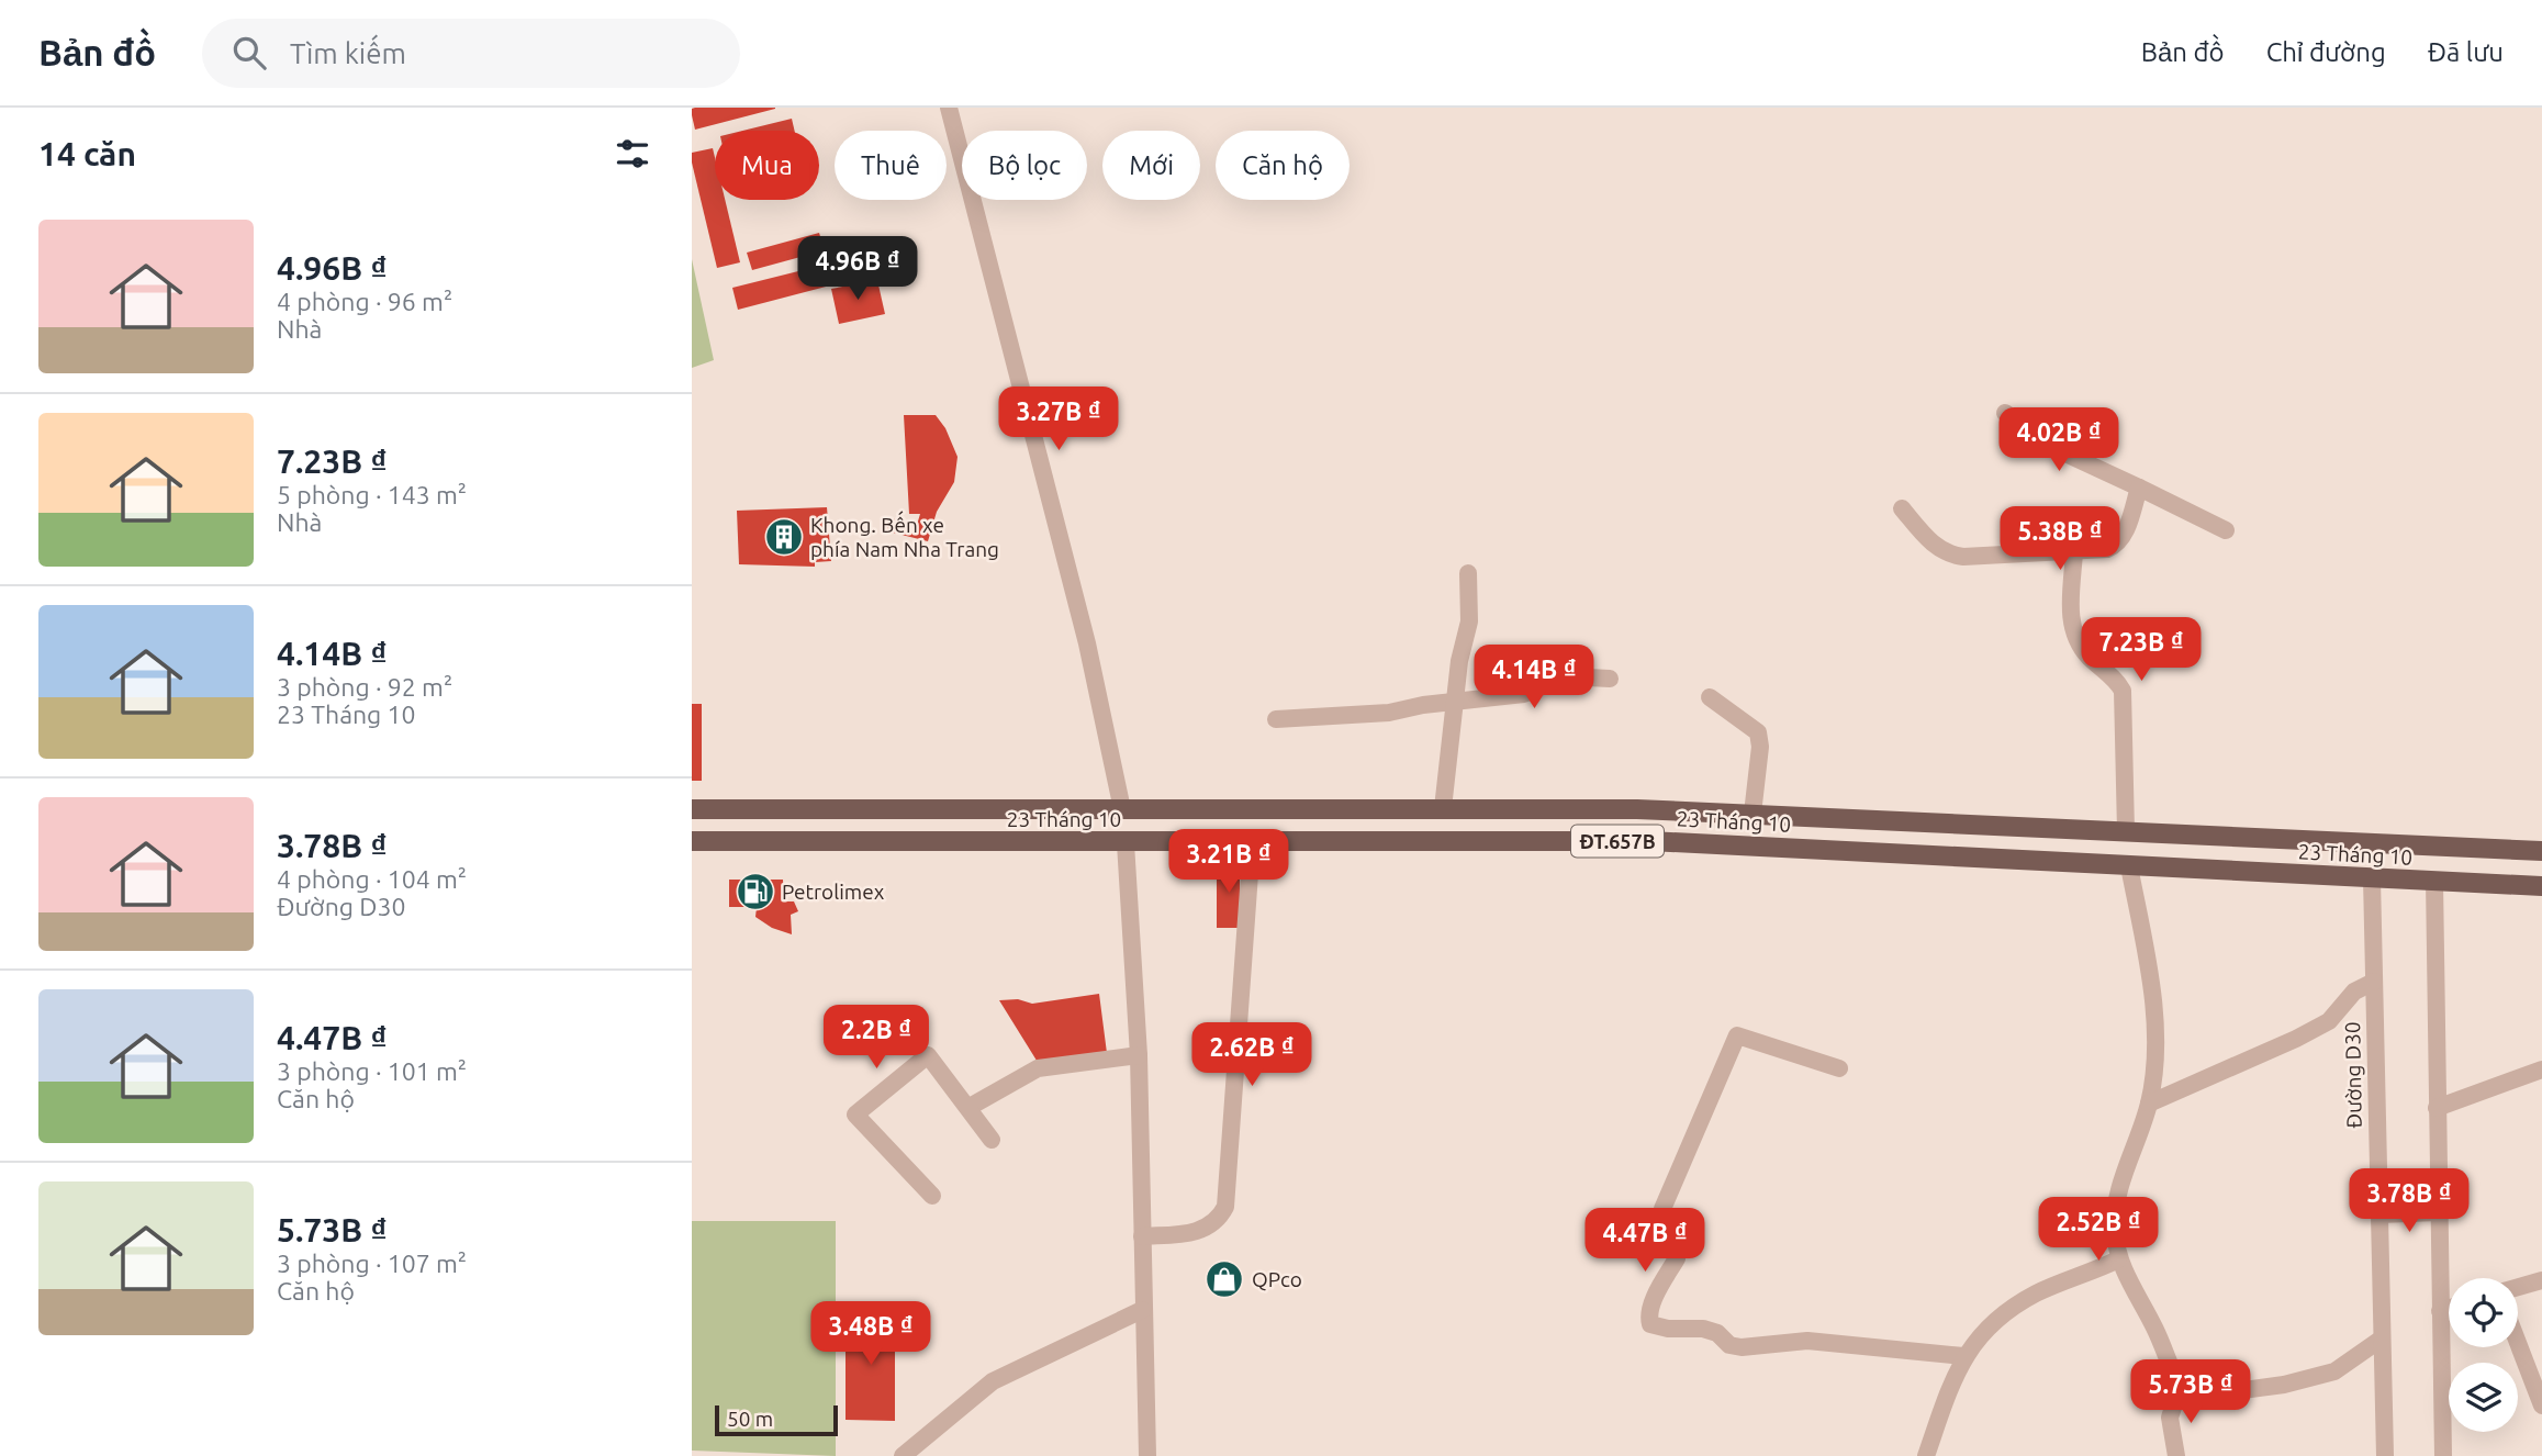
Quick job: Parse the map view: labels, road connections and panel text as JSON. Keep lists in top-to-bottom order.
{
  "streets": {
    "main road": ["23 Tháng 10", "ĐT.657B"],
    "street": ["Đường D30"]
  },
  "crossings": [
    ["23 Tháng 10", "Đường D30"]
  ],
  "places": {
    "building": ["Khong. Bến xe phía Nam Nha Trang"],
    "fuel station": ["Petrolimex"],
    "shop": ["QPco"]
  },
  "scale_bar": "50 m",
  "page": {
    "header": "Bản đồ",
    "search": "Tìm kiếm",
    "nav": ["Bản đồ", "Chỉ đường", "Đã lưu"],
    "heading": "14 căn",
    "chip": [
      "Mua",
      "Thuê",
      "Bộ lọc",
      "Mới",
      "Căn hộ"
    ],
    "list": [
      {
        "name": "4.96B ₫",
        "note": "4 phòng · 96 m² · Nhà"
      },
      {
        "name": "7.23B ₫",
        "note": "5 phòng · 143 m² · Nhà"
      },
      {
        "name": "4.14B ₫",
        "note": "3 phòng · 92 m² · 23 Tháng 10"
      },
      {
        "name": "3.78B ₫",
        "note": "4 phòng · 104 m² · Đường D30"
      },
      {
        "name": "4.47B ₫",
        "note": "3 phòng · 101 m² · Căn hộ"
      },
      {
        "name": "5.73B ₫",
        "note": "3 phòng · 107 m² · Căn hộ"
      }
    ],
    "price": [
      "4.96B ₫",
      "3.27B ₫",
      "4.02B ₫",
      "5.38B ₫",
      "7.23B ₫",
      "4.14B ₫",
      "3.21B ₫",
      "2.2B ₫",
      "2.62B ₫",
      "3.78B ₫",
      "2.52B ₫",
      "4.47B ₫",
      "3.48B ₫",
      "5.73B ₫"
    ],
    "scale": "50 m"
  }
}
